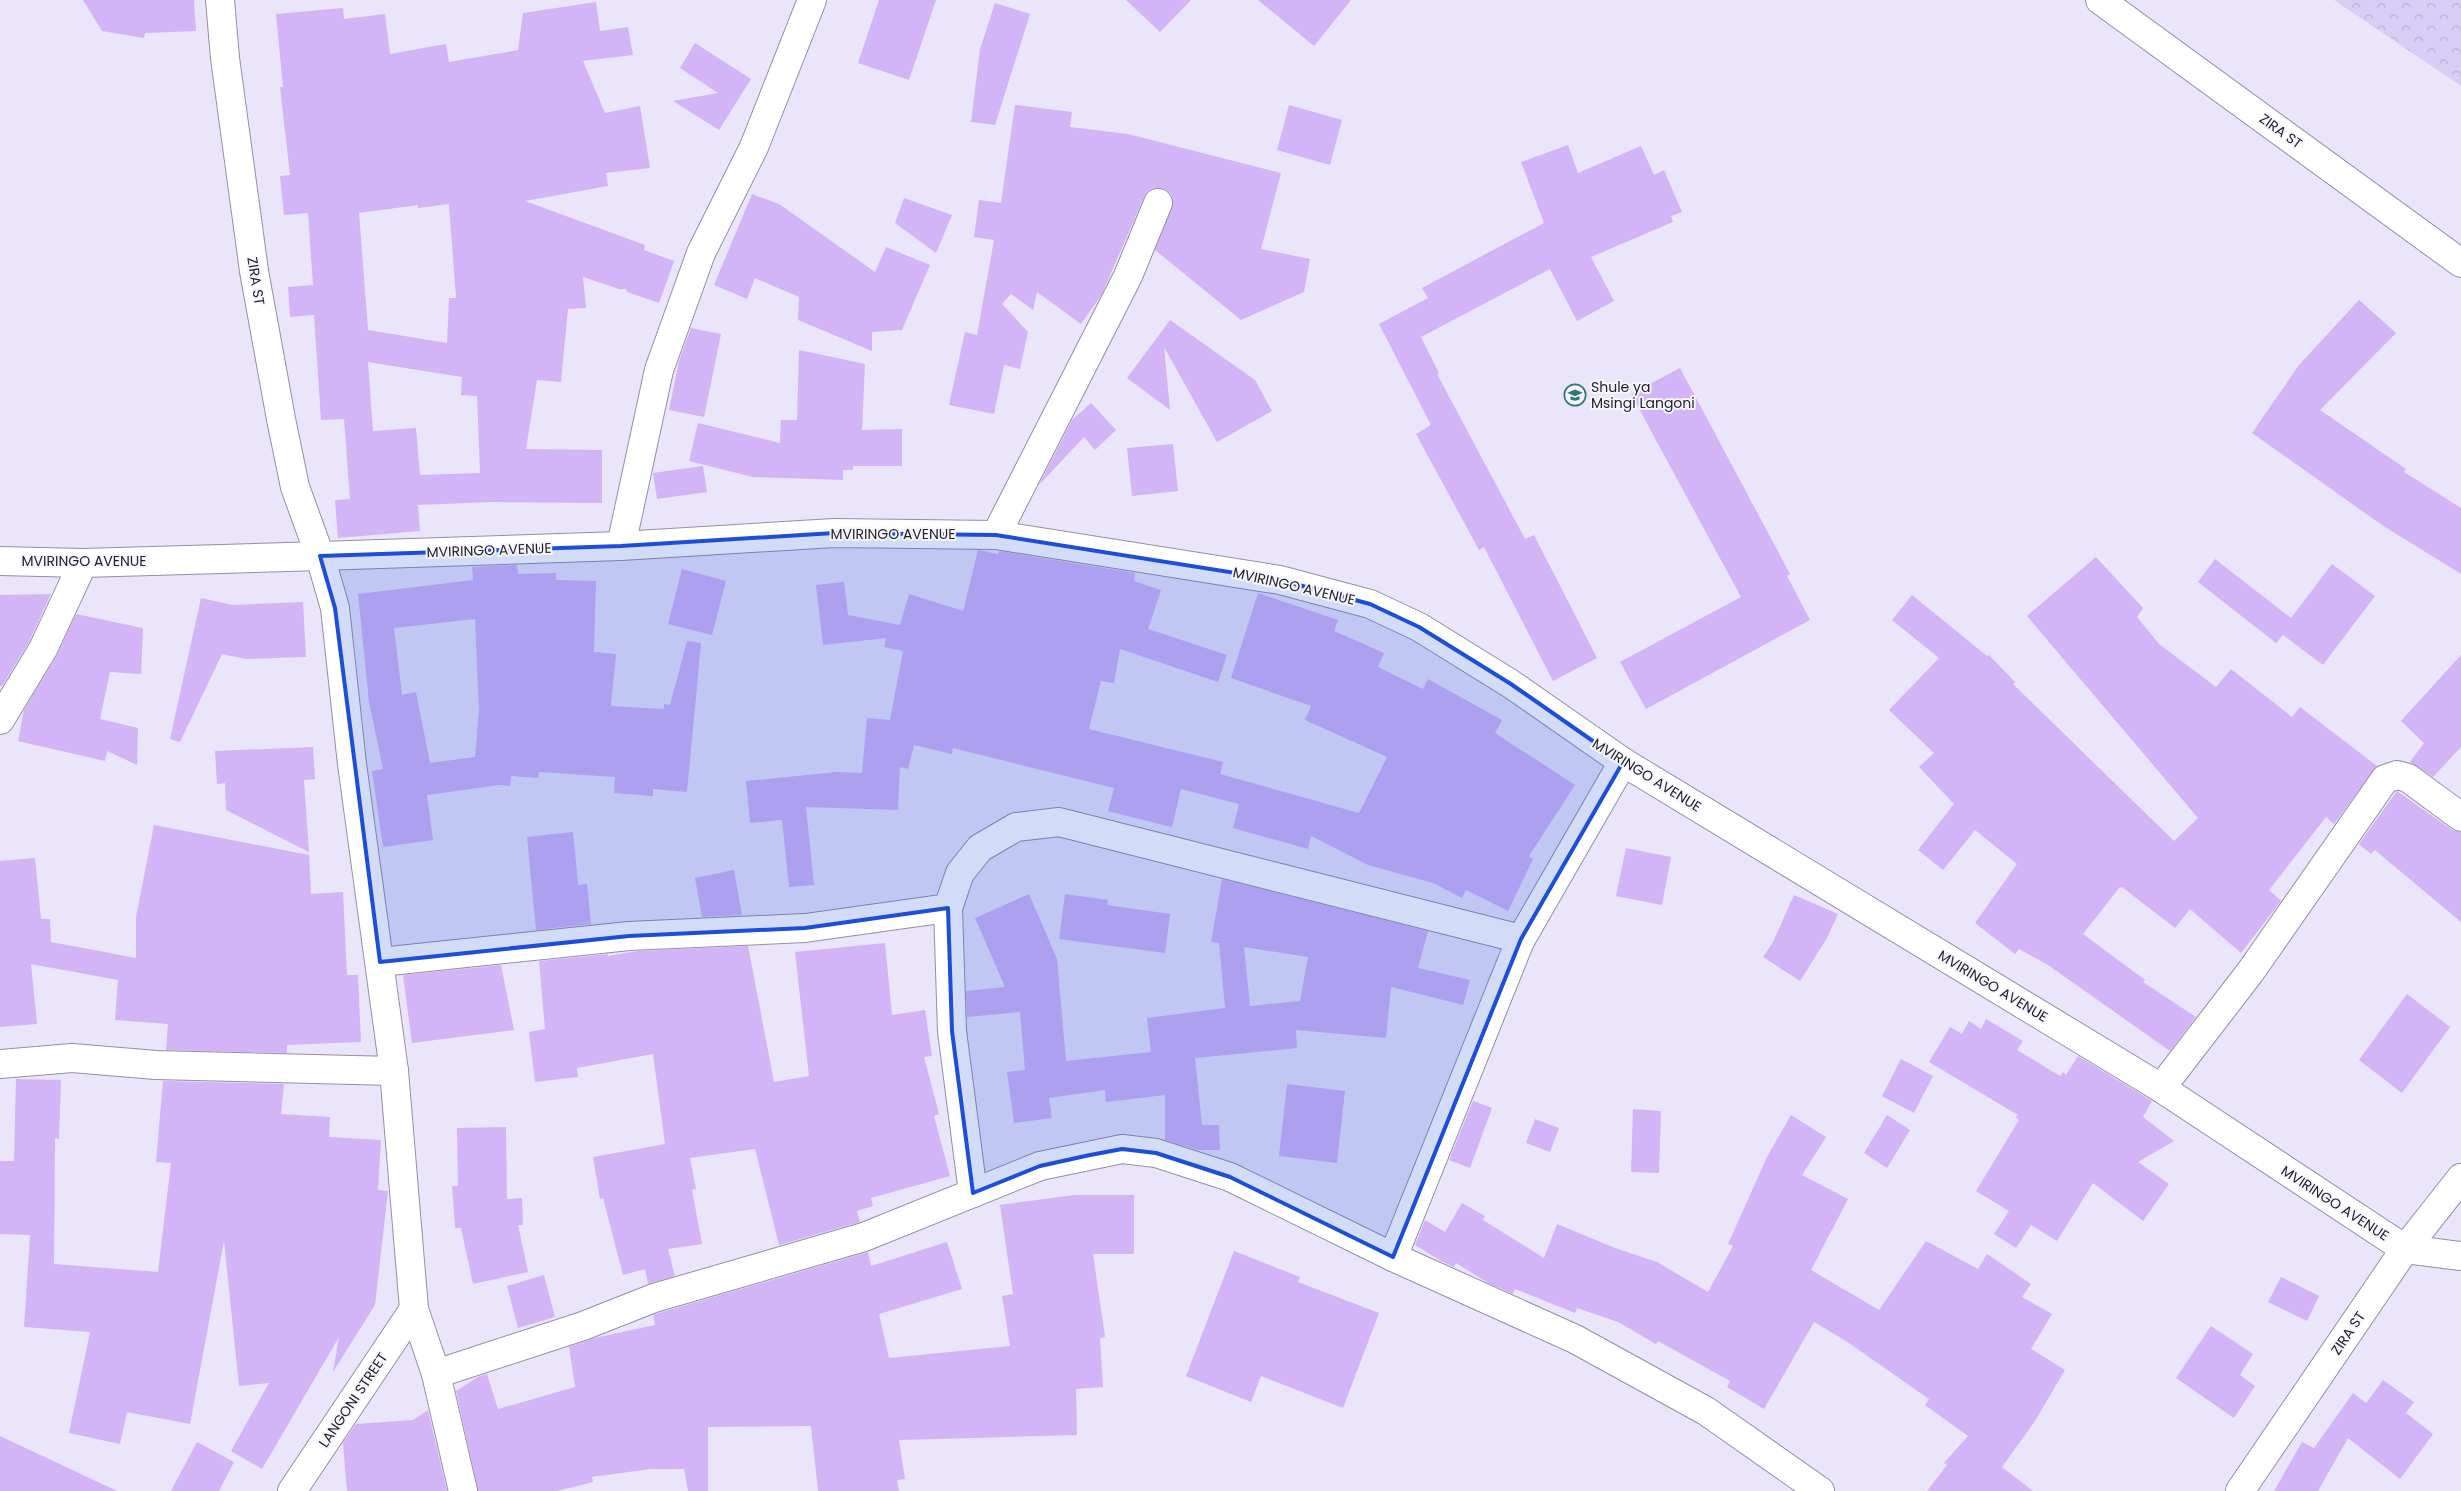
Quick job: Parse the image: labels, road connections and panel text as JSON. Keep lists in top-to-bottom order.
{
  "streets": {
    "street": ["ZIRA ST", "MVIRINGO AVENUE", "LANGONI STREET"]
  },
  "crossings": [
    ["ZIRA ST", "MVIRINGO AVENUE"],
    ["ZIRA ST", "LANGONI STREET"]
  ],
  "places": {
    "school or university": ["Shule ya Msingi Langoni"]
  }
}
